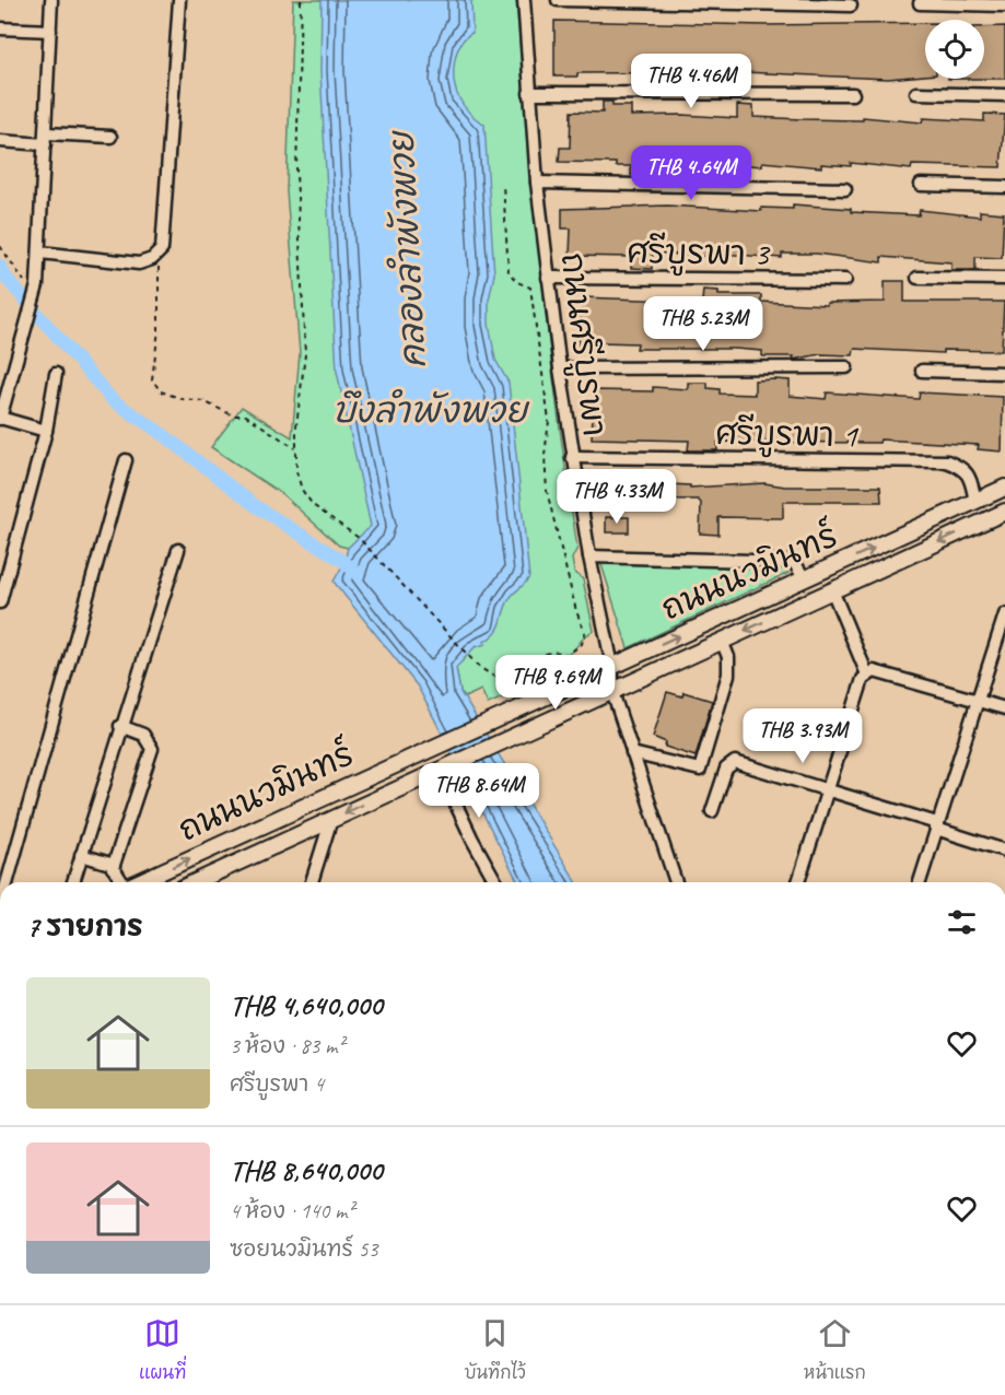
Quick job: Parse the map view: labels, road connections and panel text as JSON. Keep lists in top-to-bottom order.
{
  "streets": {
    "main road": ["ถนนนวมินทร์"],
    "street": ["ศรีบูรพา 3", "ถนนศรีบูรพา", "ศรีบูรพา 1"]
  },
  "crossings": [
    ["ศรีบูรพา 3", "ถนนศรีบูรพา"],
    ["ถนนศรีบูรพา", "ศรีบูรพา 1"],
    ["ถนนศรีบูรพา", "ถนนนวมินทร์"],
    ["ศรีบูรพา 1", "ถนนนวมินทร์"]
  ],
  "water": ["คลองลำพังพวย", "บึงลำพังพวย"],
  "page": {
    "price": [
      "THB 4.46M",
      "THB 4.64M",
      "THB 5.23M",
      "THB 4.33M",
      "THB 9.69M",
      "THB 3.93M",
      "THB 8.64M"
    ],
    "heading": "7 รายการ",
    "list": [
      {
        "name": "THB 4,640,000",
        "note": "3 ห้อง · 83 m² · ศรีบูรพา 4"
      },
      {
        "name": "THB 8,640,000",
        "note": "4 ห้อง · 140 m² · ซอยนวมินทร์ 53"
      }
    ],
    "tabs": ["แผนที่", "บันทึกไว้", "หน้าแรก"]
  }
}
